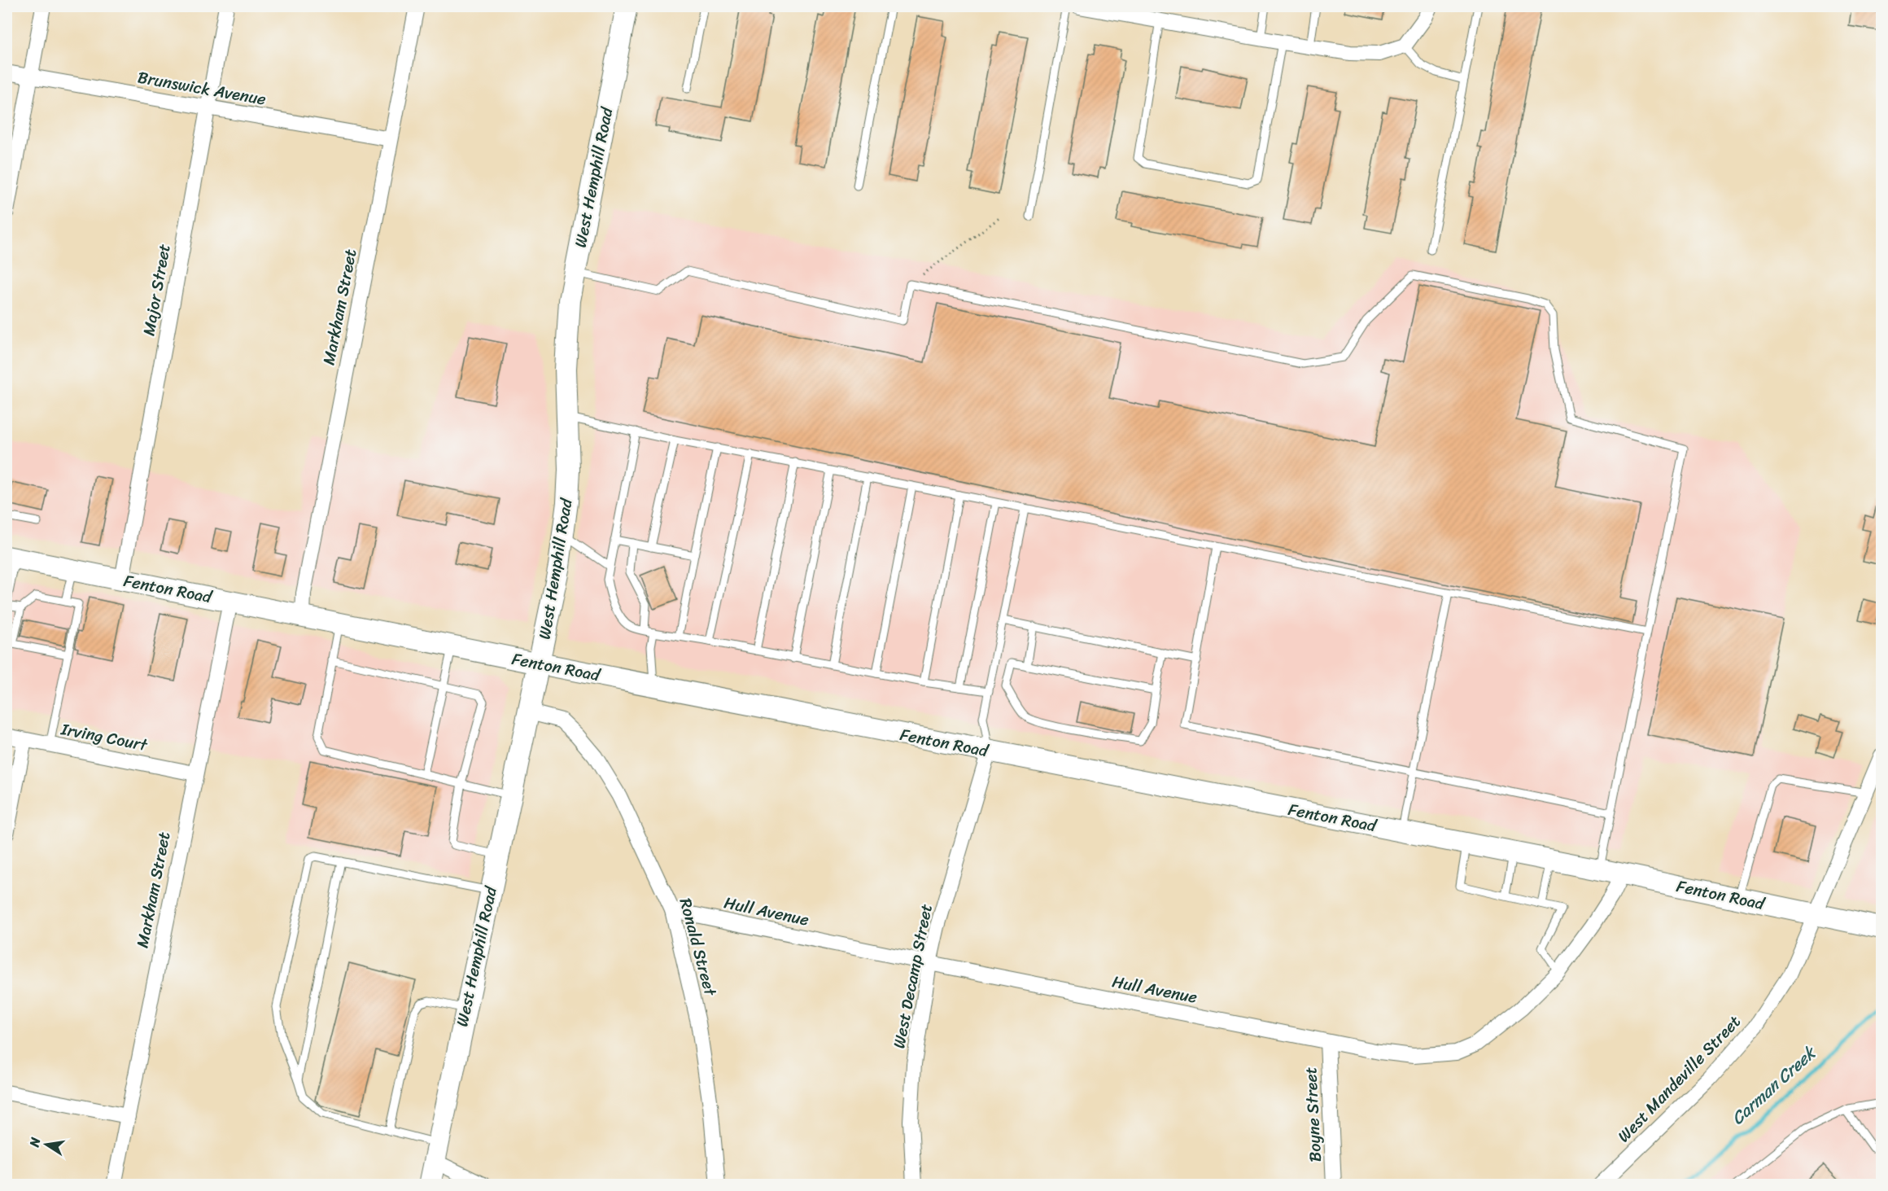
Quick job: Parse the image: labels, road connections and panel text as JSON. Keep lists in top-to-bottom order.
{
  "streets": {
    "street": [
      "Brunswick Avenue",
      "West Hemphill Road",
      "Major Street",
      "Markham Street",
      "Fenton Road",
      "Irving Court",
      "Hull Avenue",
      "Ronald Street",
      "West Decamp Street",
      "West Mandeville Street",
      "Boyne Street"
    ]
  },
  "crossings": [
    ["Brunswick Avenue", "Major Street"],
    ["Brunswick Avenue", "Markham Street"],
    ["West Hemphill Road", "Fenton Road"],
    ["West Hemphill Road", "Ronald Street"],
    ["Major Street", "Fenton Road"],
    ["Markham Street", "Fenton Road"],
    ["Markham Street", "Irving Court"],
    ["Fenton Road", "Hull Avenue"],
    ["Fenton Road", "West Decamp Street"],
    ["Fenton Road", "West Mandeville Street"],
    ["Hull Avenue", "Ronald Street"],
    ["Hull Avenue", "West Decamp Street"],
    ["Hull Avenue", "Boyne Street"]
  ],
  "water": ["Carman Creek"],
  "north": "left"
}
